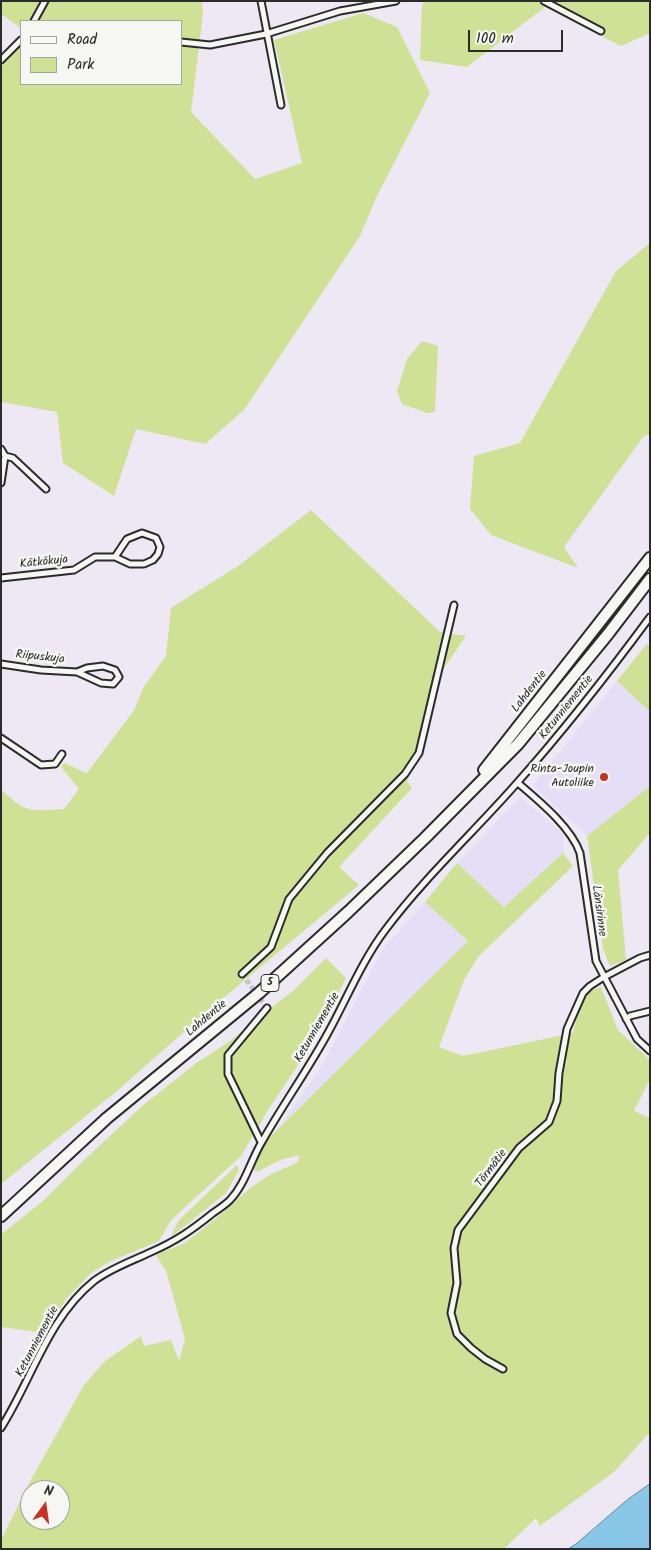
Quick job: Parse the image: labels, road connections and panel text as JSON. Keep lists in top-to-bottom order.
{
  "streets": {
    "highway": ["Lahdentie", "5"],
    "street": [
      "Kätkökuja",
      "Riipuskuja",
      "Ketunniementie",
      "Länsirinne",
      "Törmätie"
    ]
  },
  "crossings": [
    ["Ketunniementie", "Länsirinne"],
    ["Länsirinne", "Törmätie"]
  ],
  "places": ["Rinta-Joupin Autoliike"],
  "legend": ["Road", "Park"],
  "scale_bar": "100 m",
  "north": "top"
}
